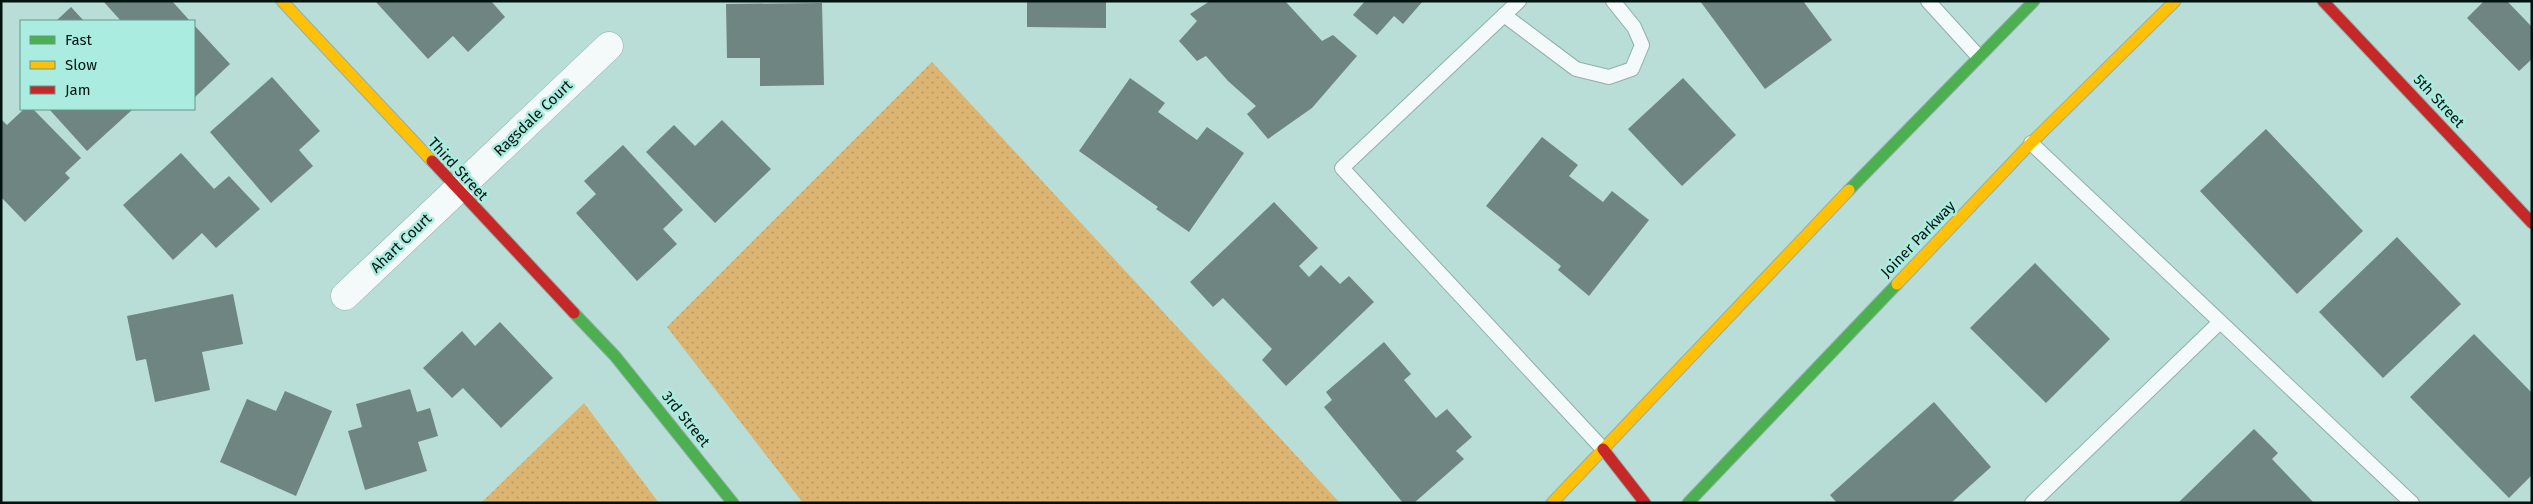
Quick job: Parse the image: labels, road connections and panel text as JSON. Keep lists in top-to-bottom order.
{
  "streets": {
    "main road": [
      "5th Street",
      "Third Street",
      "Joiner Parkway",
      "3rd Street"
    ],
    "street": ["Ragsdale Court", "Ahart Court"]
  },
  "crossings": [
    ["Ragsdale Court", "Third Street"],
    ["Ragsdale Court", "Ahart Court"],
    ["Third Street", "Ahart Court"],
    ["Third Street", "3rd Street"]
  ],
  "legend": ["Fast", "Slow", "Jam"]
}
